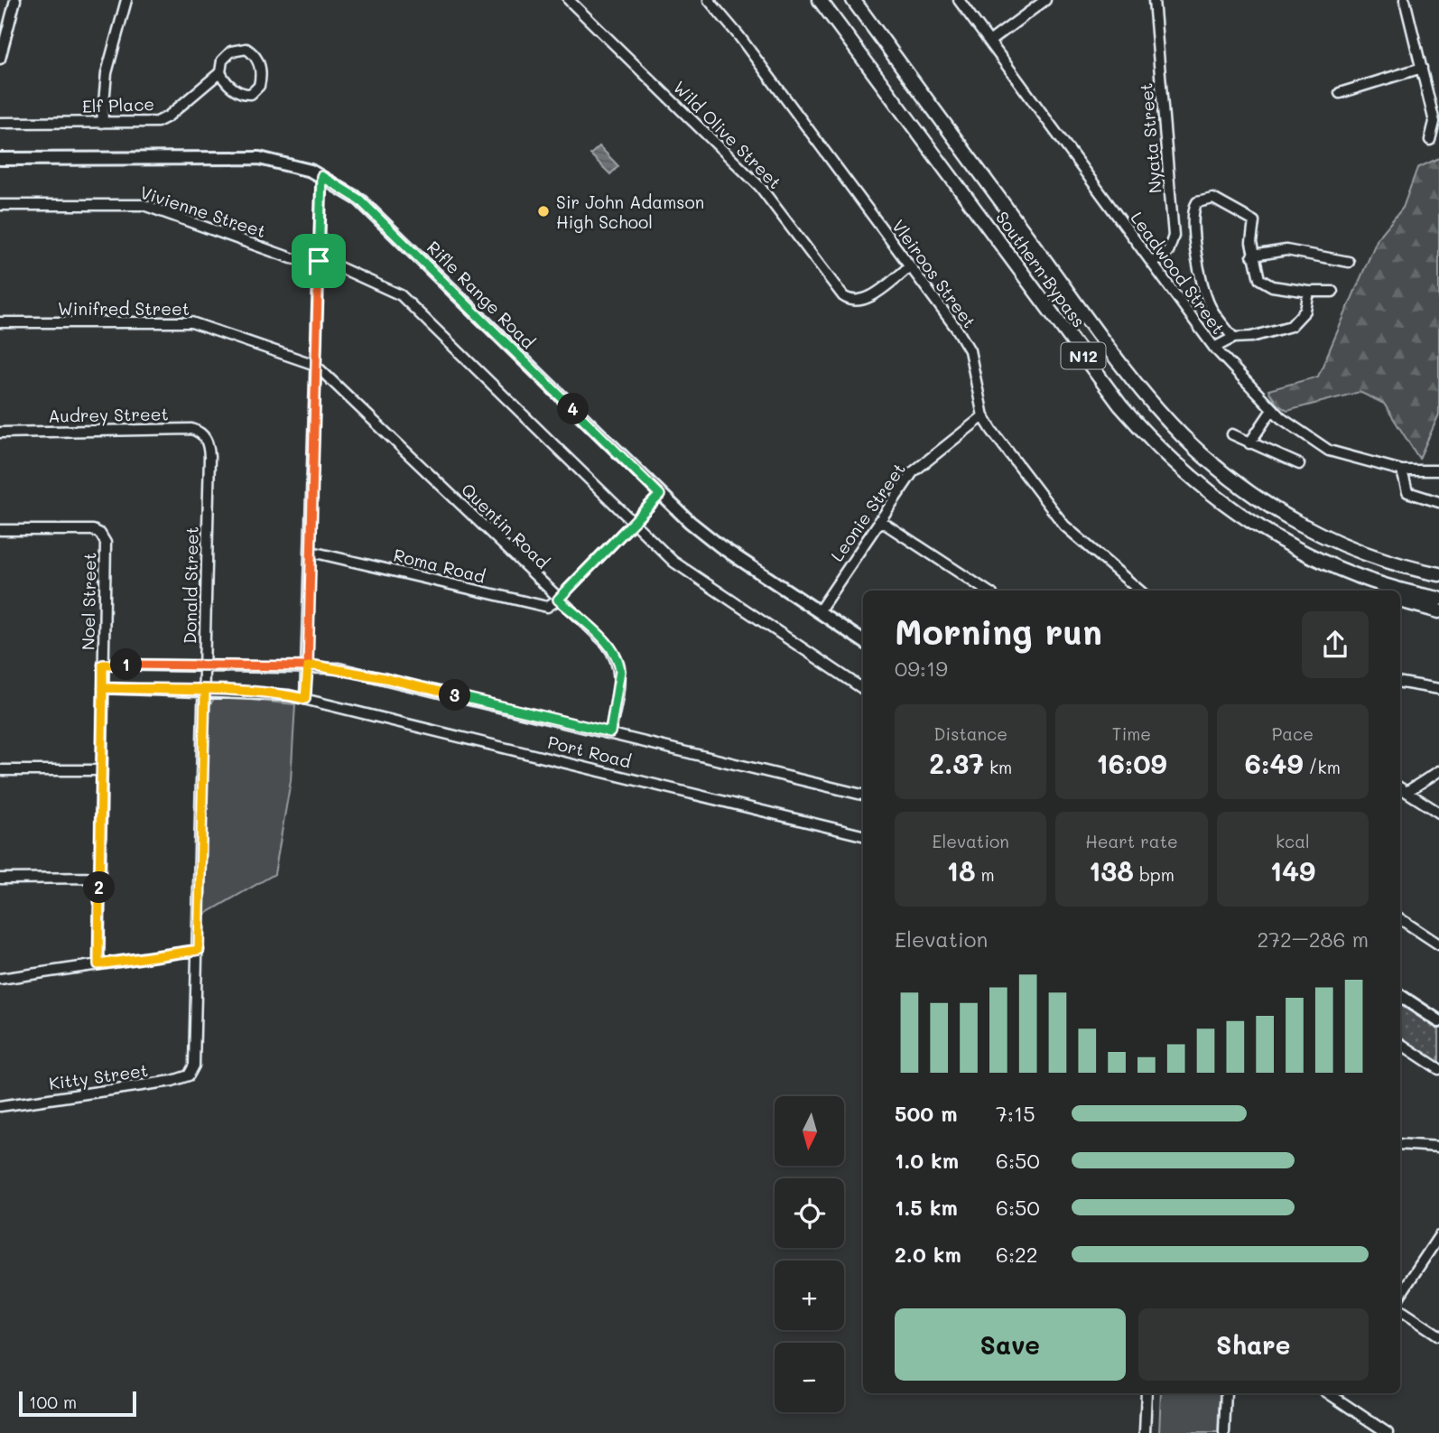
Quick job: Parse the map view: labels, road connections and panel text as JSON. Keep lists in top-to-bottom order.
{
  "streets": {
    "highway": ["Southern Bypass", "N12"],
    "main road": ["Rifle Range Road"],
    "street": [
      "Elf Place",
      "Wild Olive Street",
      "Nyata Street",
      "Vivienne Street",
      "Leadwood Street",
      "Vleiroos Street",
      "Winifred Street",
      "Audrey Street",
      "Leonie Street",
      "Quentin Road",
      "Roma Road",
      "Donald Street",
      "Noel Street",
      "Port Road",
      "Kitty Street"
    ]
  },
  "crossings": [
    ["Wild Olive Street", "Vleiroos Street"],
    ["Nyata Street", "Leadwood Street"],
    ["Vleiroos Street", "Leonie Street"],
    ["Rifle Range Road", "Leonie Street"],
    ["Winifred Street", "Quentin Road"],
    ["Audrey Street", "Donald Street"],
    ["Quentin Road", "Roma Road"],
    ["Quentin Road", "Port Road"],
    ["Donald Street", "Port Road"],
    ["Donald Street", "Kitty Street"],
    ["Noel Street", "Port Road"]
  ],
  "places": ["Sir John Adamson High School"],
  "scale_bar": "100 m",
  "north": "bottom",
  "page": {
    "pins": [
      "4",
      "1",
      "3",
      "2"
    ],
    "heading": ["Morning run", "09:19"],
    "stats": [
      ["Distance", "2.37 km"],
      ["Time", "16:09"],
      ["Pace", "6:49 /km"],
      ["Elevation", "18 m"],
      ["Heart rate", "138 bpm"],
      ["kcal", "149"]
    ],
    "chart": ["Elevation", "272–286 m"],
    "list": [
      {
        "name": "500 m",
        "note": "7:15"
      },
      {
        "name": "1.0 km",
        "note": "6:50"
      },
      {
        "name": "1.5 km",
        "note": "6:50"
      },
      {
        "name": "2.0 km",
        "note": "6:22"
      }
    ],
    "map_buttons": ["+", "−"],
    "buttons": ["Save", "Share"],
    "scale": "100 m"
  }
}
